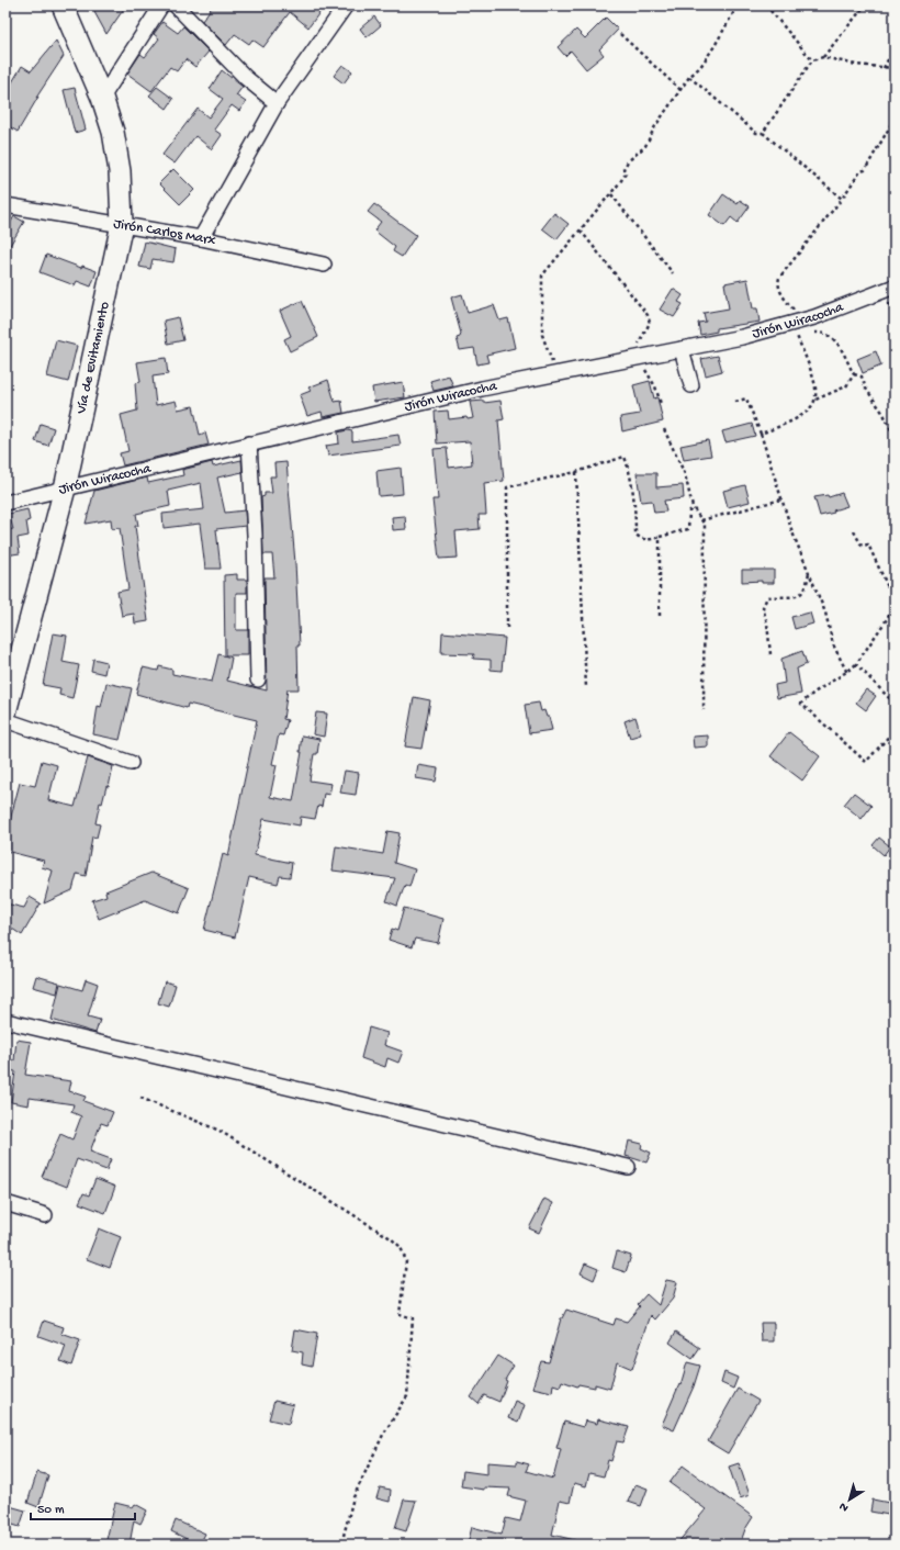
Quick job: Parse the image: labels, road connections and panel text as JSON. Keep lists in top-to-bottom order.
{
  "streets": {
    "highway": ["Vía de Evitamiento"],
    "street": ["Jirón Carlos Marx", "Jirón Wiracocha"]
  },
  "crossings": [
    ["Jirón Carlos Marx", "Vía de Evitamiento"],
    ["Jirón Wiracocha", "Vía de Evitamiento"]
  ],
  "scale_bar": "50 m",
  "north": "bottom left"
}
